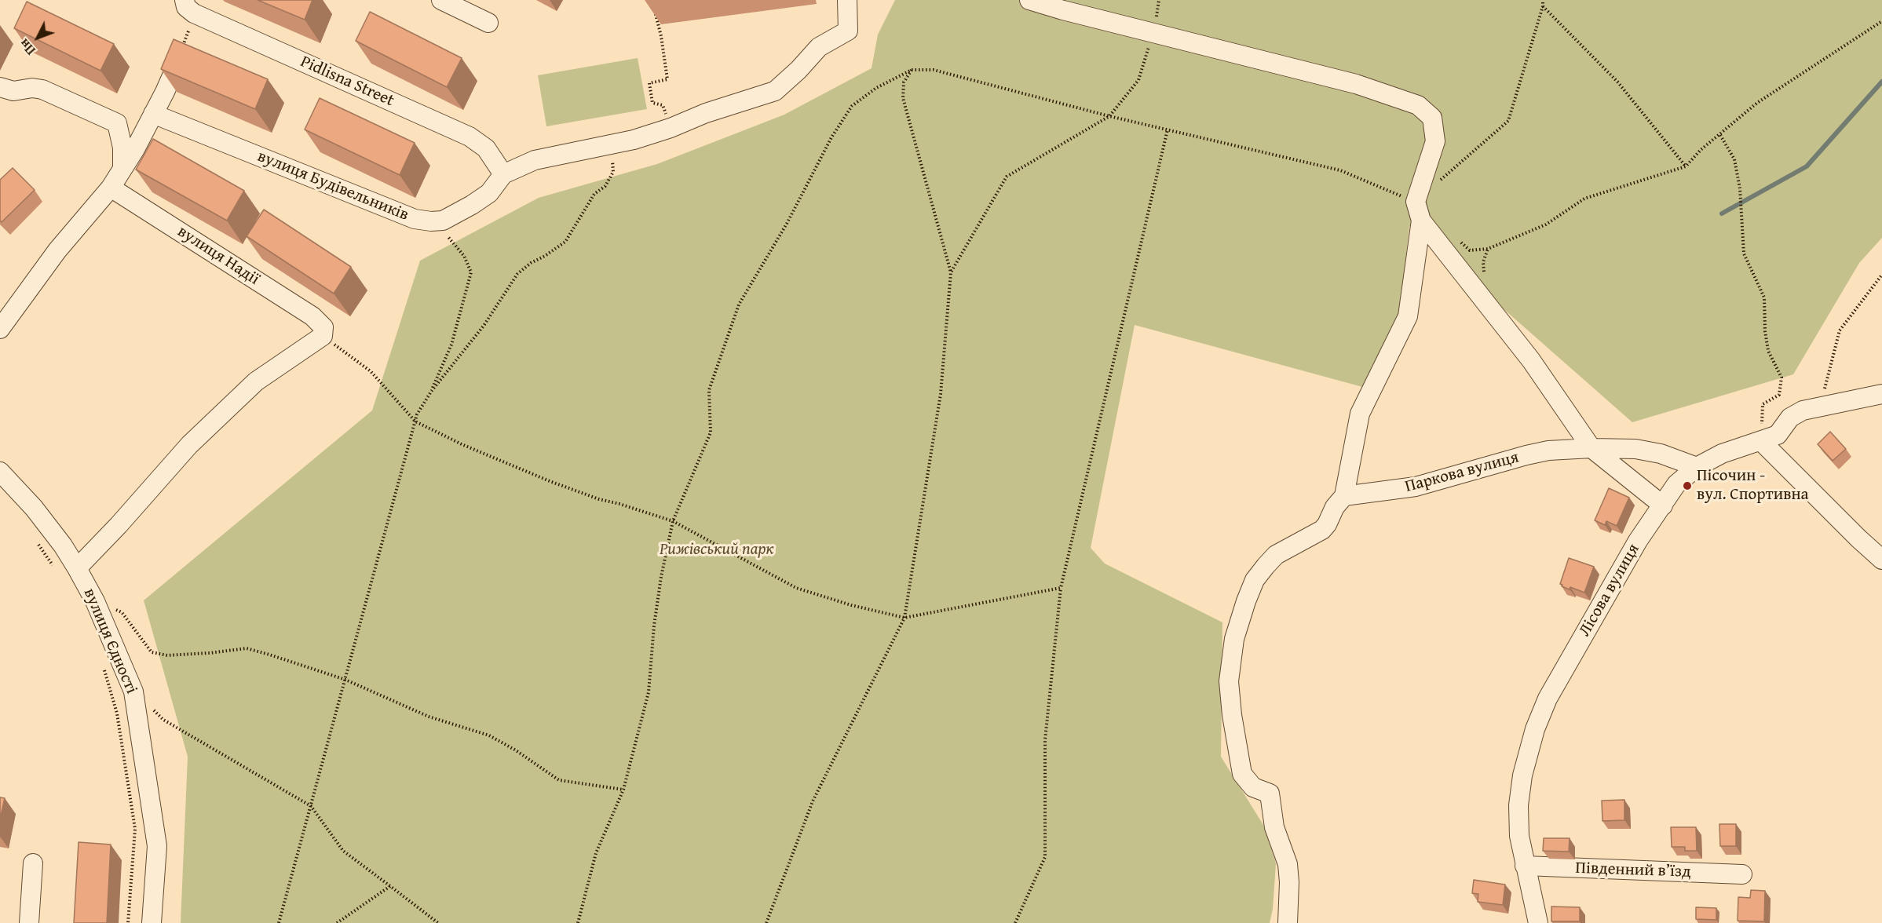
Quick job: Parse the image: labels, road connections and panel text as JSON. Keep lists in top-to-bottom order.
{
  "streets": {
    "street": [
      "Pidlisna Street",
      "вулиця Будівельників",
      "вулиця Надії",
      "Паркова вулиця",
      "Лісова вулиця",
      "вулиця Єдності",
      "Південний в’їзд"
    ]
  },
  "crossings": [
    ["Паркова вулиця", "Лісова вулиця"],
    ["Лісова вулиця", "Південний в’їзд"]
  ],
  "parks": ["Рижівський парк"],
  "places": ["Пісочин - вул. Спортивна"],
  "north": "bottom left"
}
